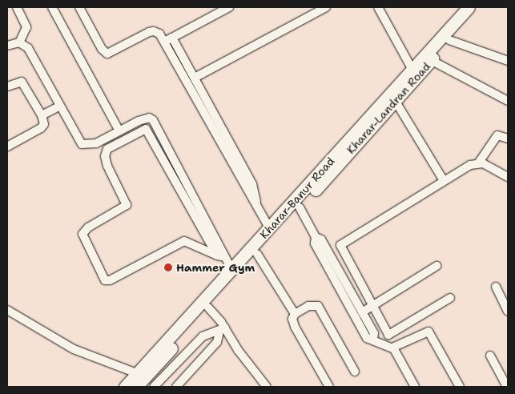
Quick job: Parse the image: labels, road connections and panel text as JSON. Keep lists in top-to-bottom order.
{
  "streets": {
    "highway": ["Kharar-Landran Road", "Kharar-Banur Road"]
  },
  "crossings": [
    ["Kharar-Landran Road", "Kharar-Banur Road"]
  ],
  "places": ["Hammer Gym"]
}
